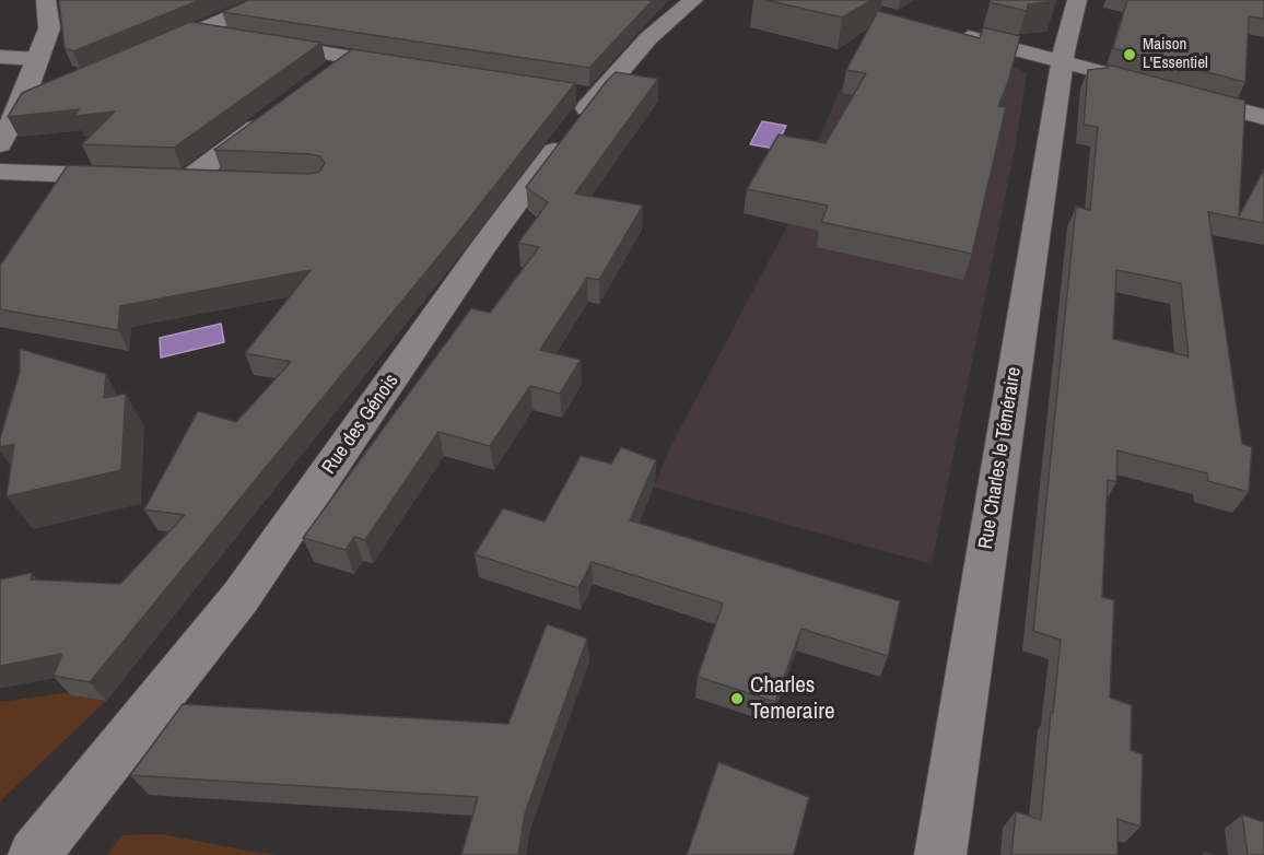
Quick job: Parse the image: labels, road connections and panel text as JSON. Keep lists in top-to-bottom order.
{
  "streets": {
    "street": ["Rue des Génois", "Rue Charles le Téméraire"]
  },
  "places": ["Maison L'Essentiel", "Charles Temeraire"]
}
